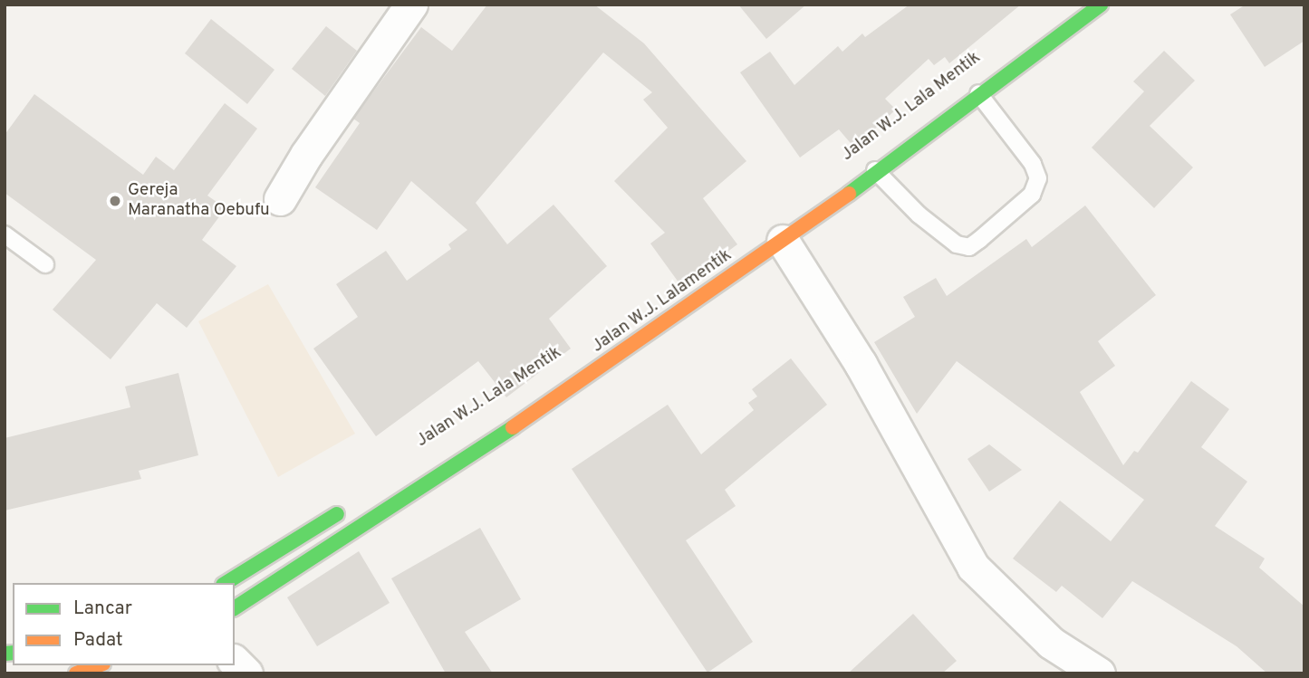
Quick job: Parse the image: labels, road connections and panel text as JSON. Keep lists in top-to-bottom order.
{
  "streets": {
    "main road": ["Jalan W.J. Lala Mentik", "Jalan W.J. Lalamentik"]
  },
  "crossings": [
    ["Jalan W.J. Lala Mentik", "Jalan W.J. Lalamentik"]
  ],
  "places": ["Gereja Maranatha Oebufu"],
  "legend": ["Lancar", "Padat"]
}
